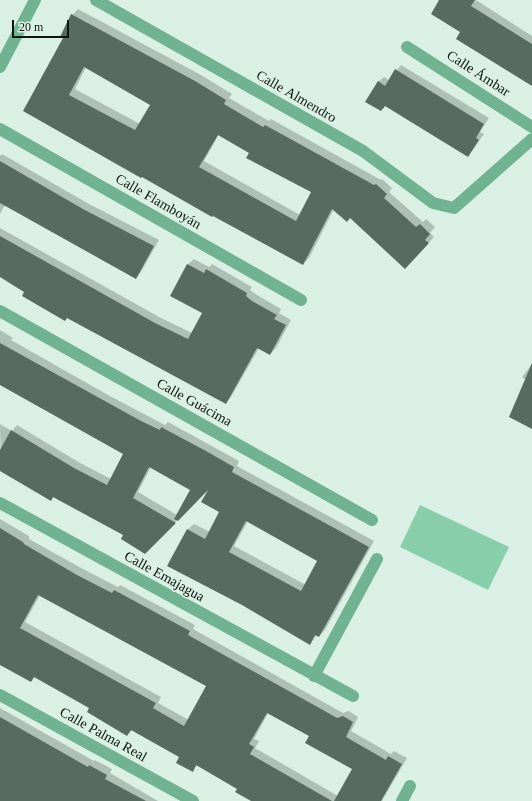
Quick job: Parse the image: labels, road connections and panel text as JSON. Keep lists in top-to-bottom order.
{
  "streets": {
    "street": [
      "Calle Ámbar",
      "Calle Almendro",
      "Calle Flamboyán",
      "Calle Guácima",
      "Calle Emajagua",
      "Calle Palma Real"
    ]
  },
  "scale_bar": "20 m"
}
